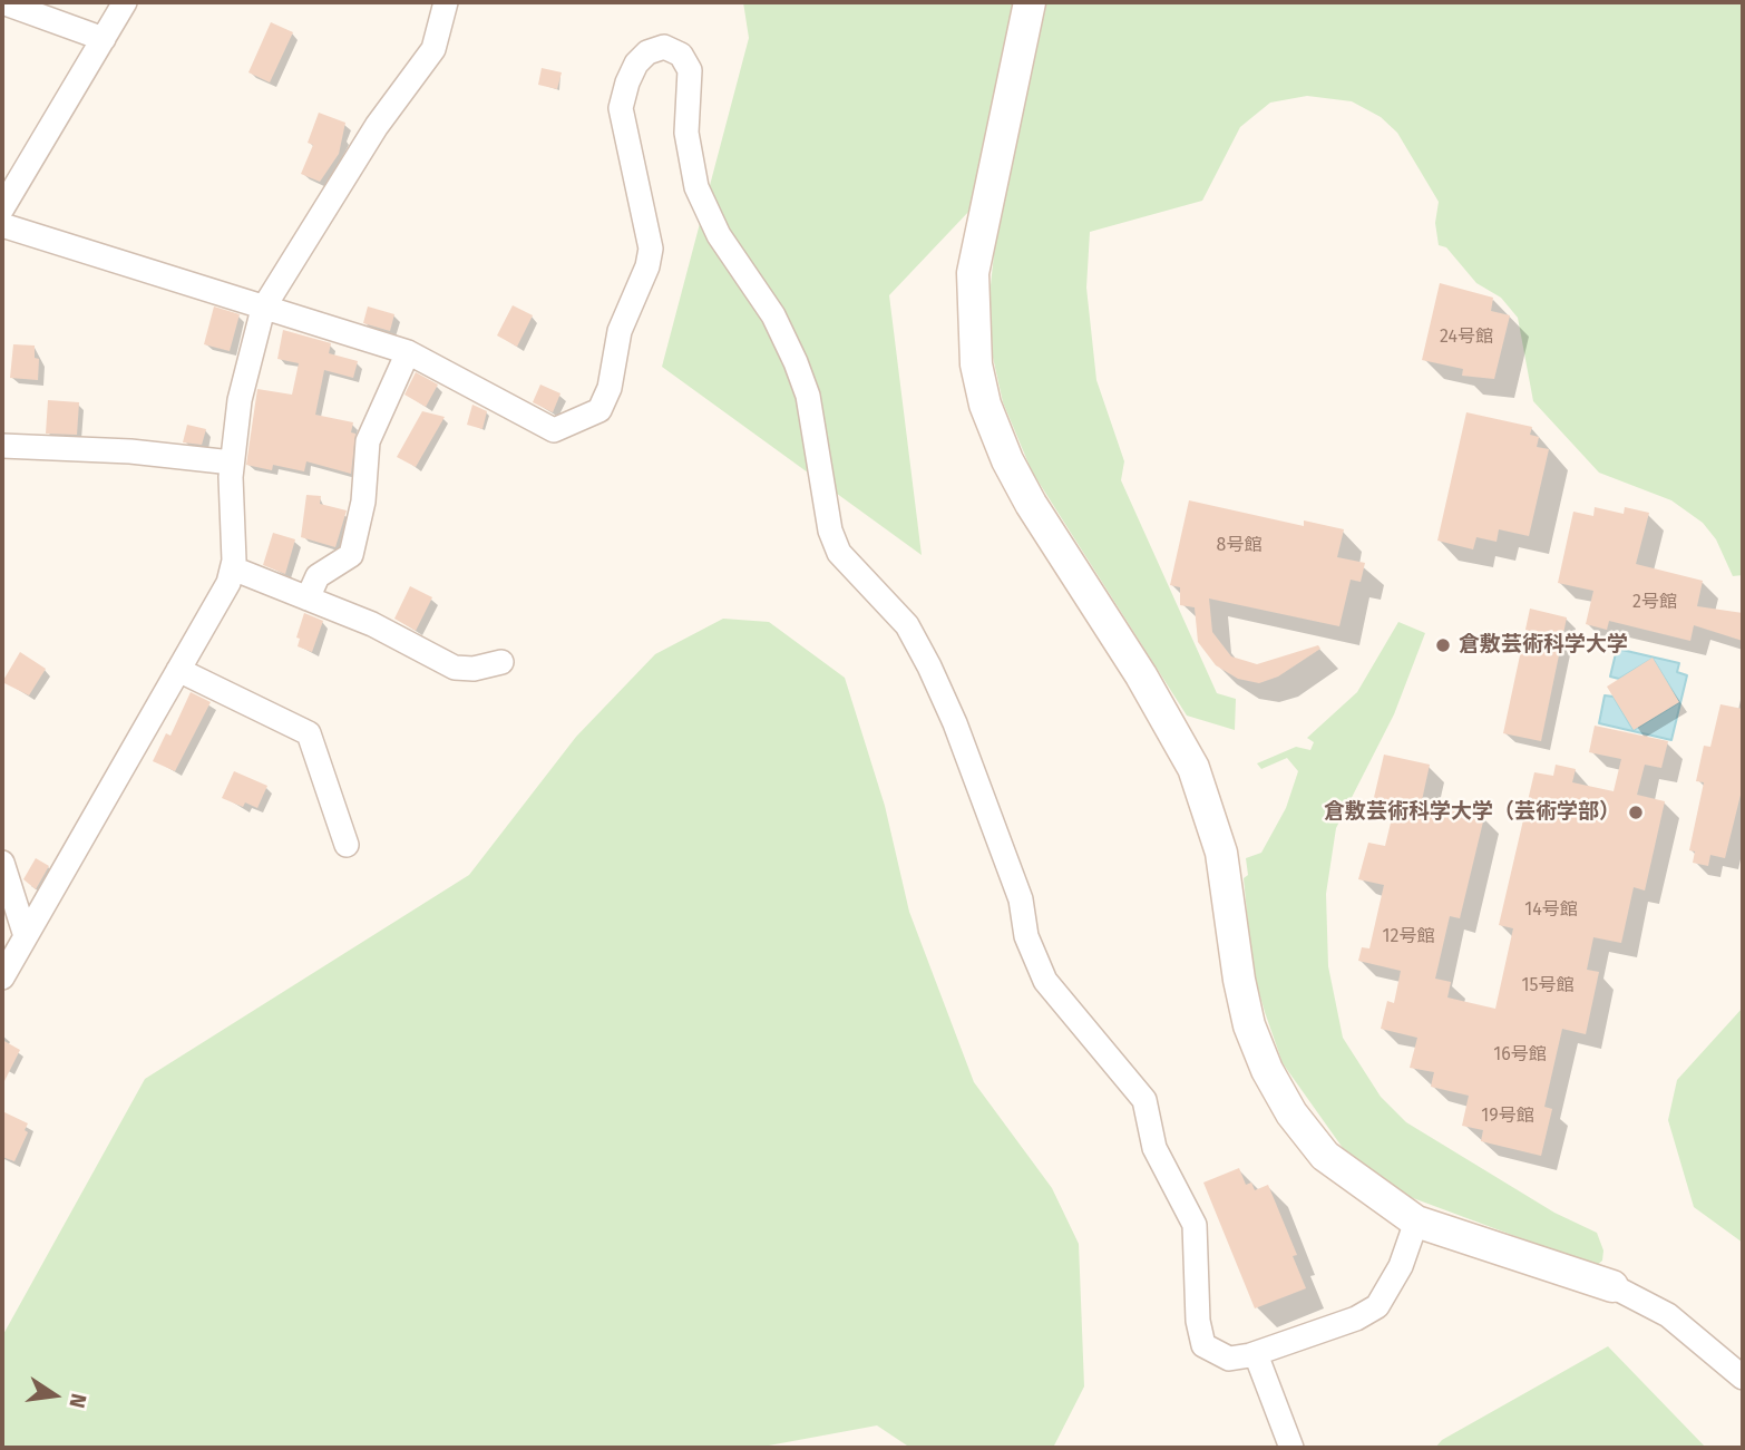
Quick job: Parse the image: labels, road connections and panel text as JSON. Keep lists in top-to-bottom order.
{
  "places": ["倉敷芸術科学大学", "倉敷芸術科学大学（芸術学部）"],
  "house_numbers": [
    "24号館",
    "8号館",
    "2号館",
    "14号館",
    "12号館",
    "15号館",
    "16号館",
    "19号館"
  ],
  "north": "right"
}
